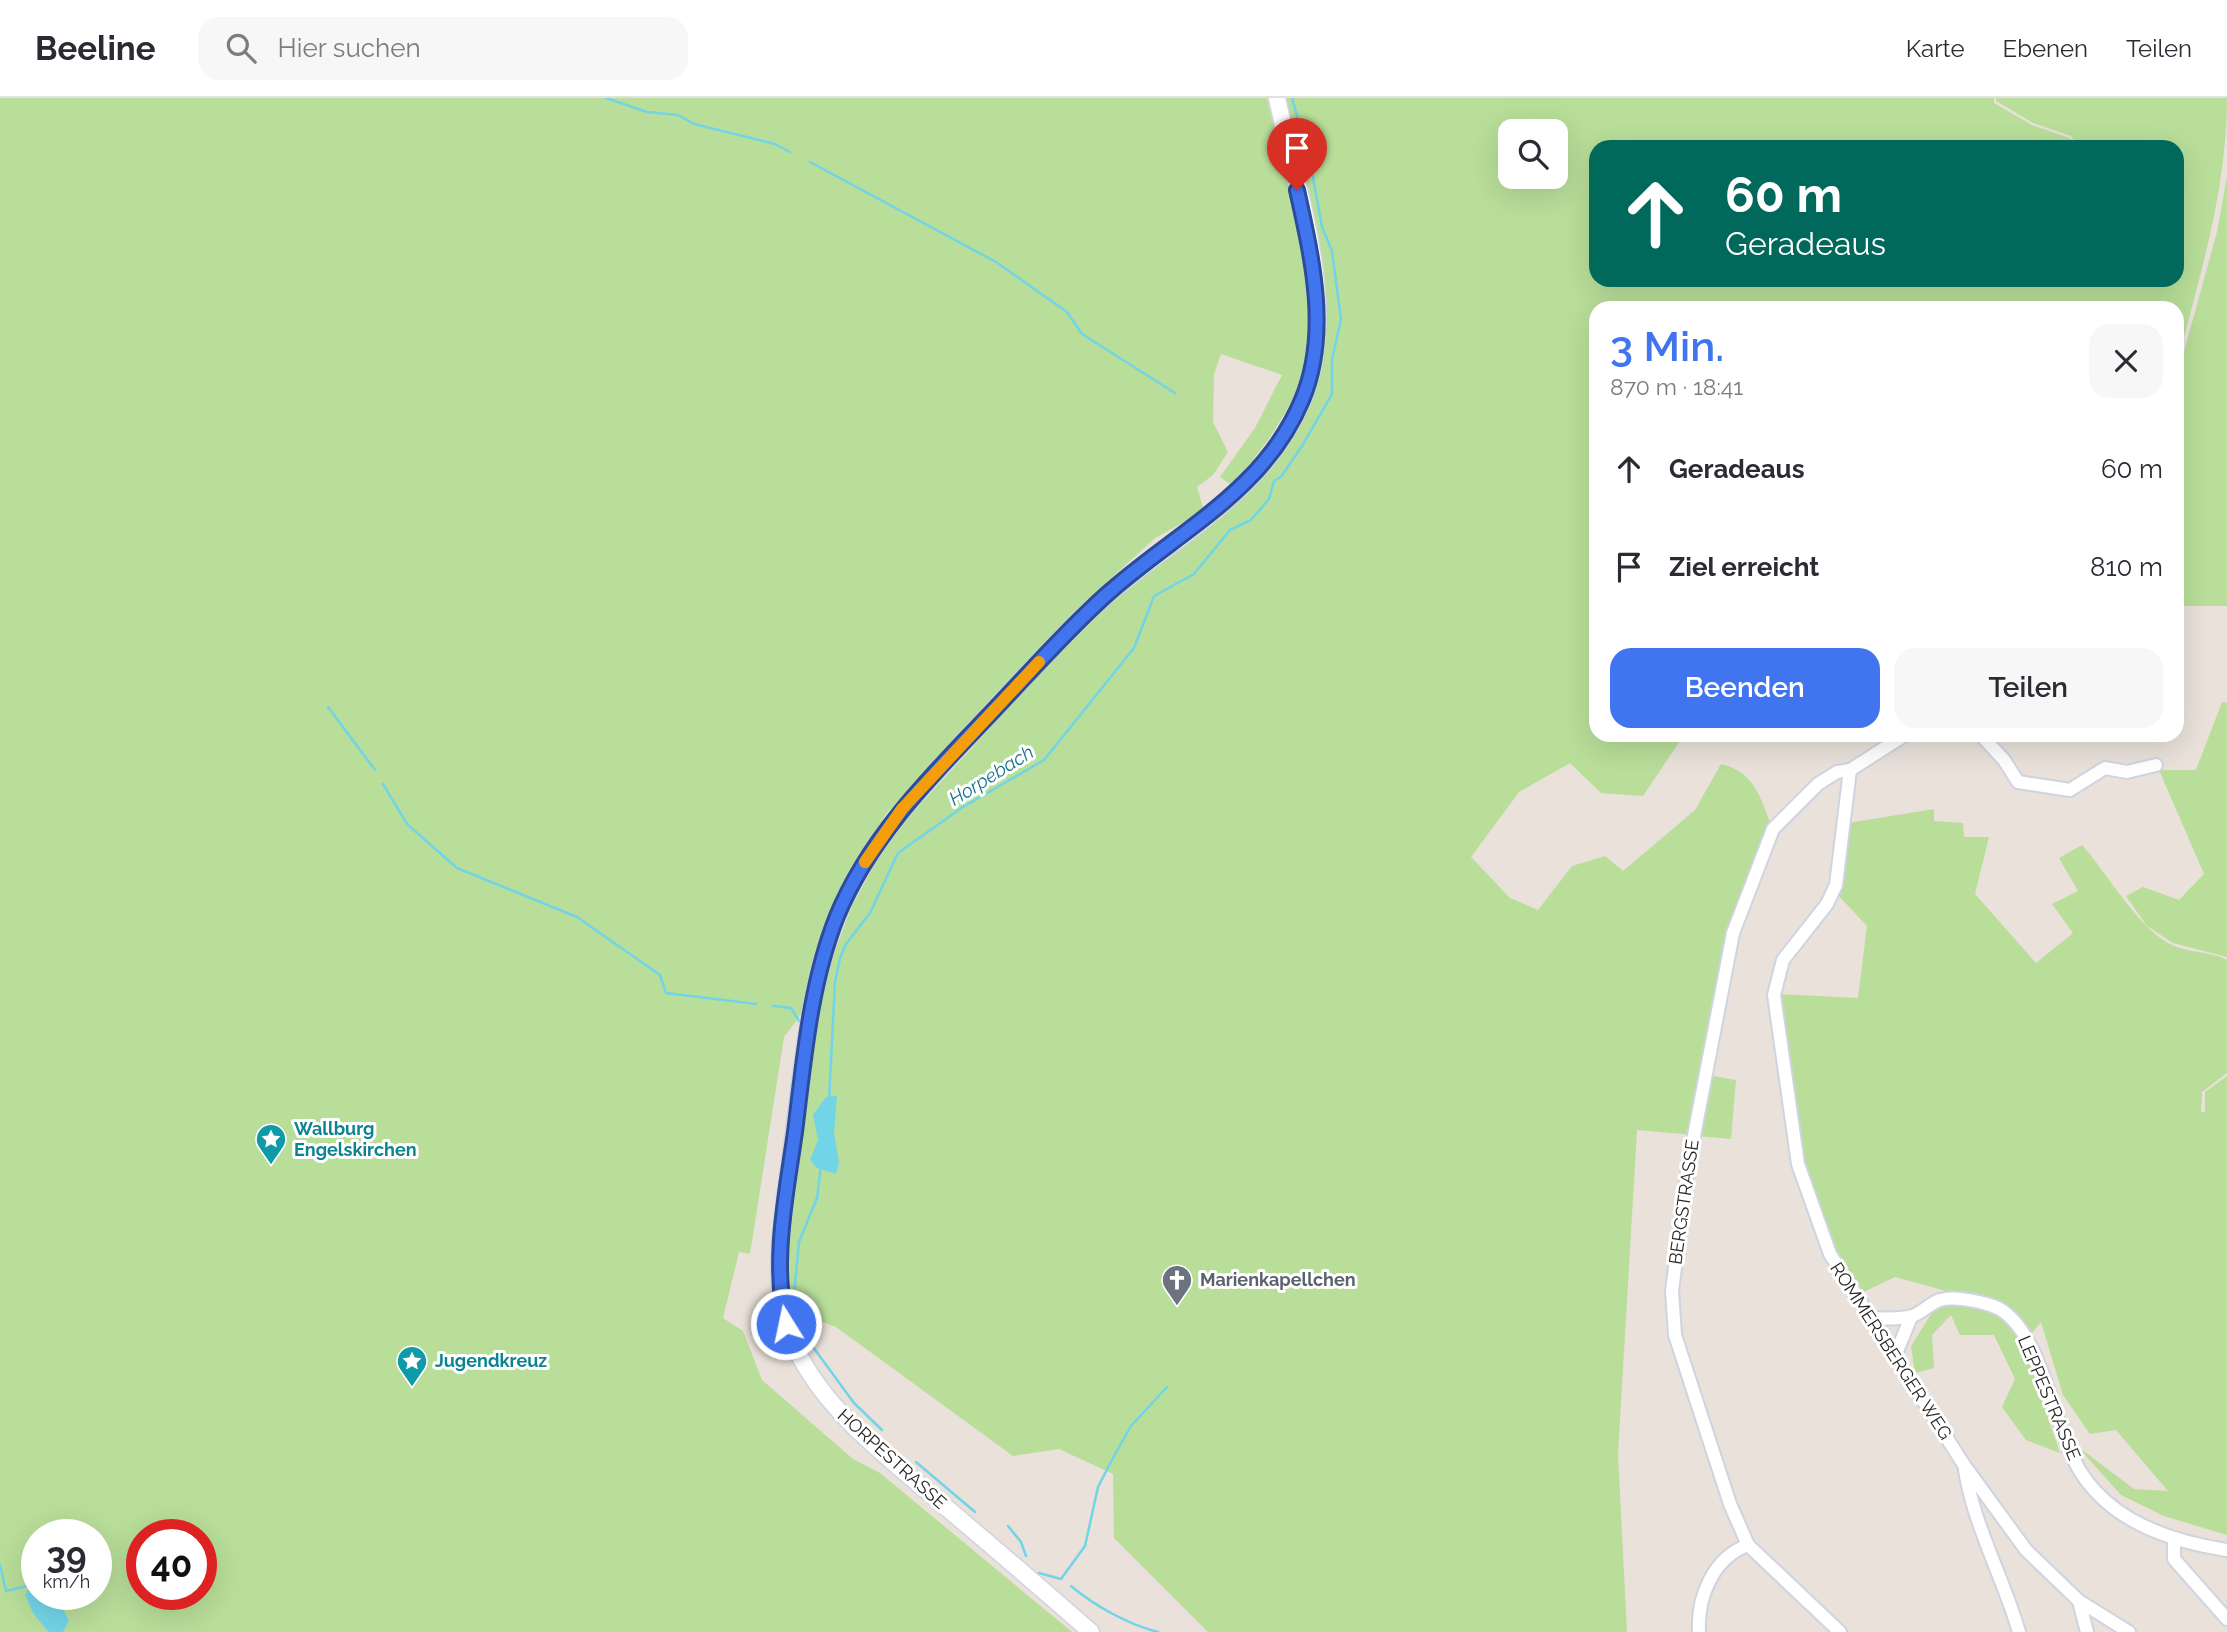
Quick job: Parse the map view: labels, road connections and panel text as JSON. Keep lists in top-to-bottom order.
{
  "streets": {
    "street": [
      "BERGSTRASSE",
      "ROMMERSBERGER WEG",
      "LEPPESTRASSE",
      "HORPESTRASSE"
    ]
  },
  "crossings": [
    ["BERGSTRASSE", "ROMMERSBERGER WEG"],
    ["ROMMERSBERGER WEG", "LEPPESTRASSE"]
  ],
  "water": ["Horpebach"],
  "places": {
    "place": ["Wallburg Engelskirchen", "Jugendkreuz"],
    "church": ["Marienkapellchen"]
  },
  "page": {
    "header": "Beeline",
    "search": "Hier suchen",
    "nav": ["Karte", "Ebenen", "Teilen"],
    "turn": ["60 m", "Geradeaus"],
    "heading": ["3 Min.", "870 m · 18:41"],
    "list": [
      {
        "name": "Geradeaus",
        "value": "60 m"
      },
      {
        "name": "Ziel erreicht",
        "value": "810 m"
      }
    ],
    "buttons": ["Beenden", "Teilen"],
    "speed": "39 km/h",
    "limit": "40"
  }
}
